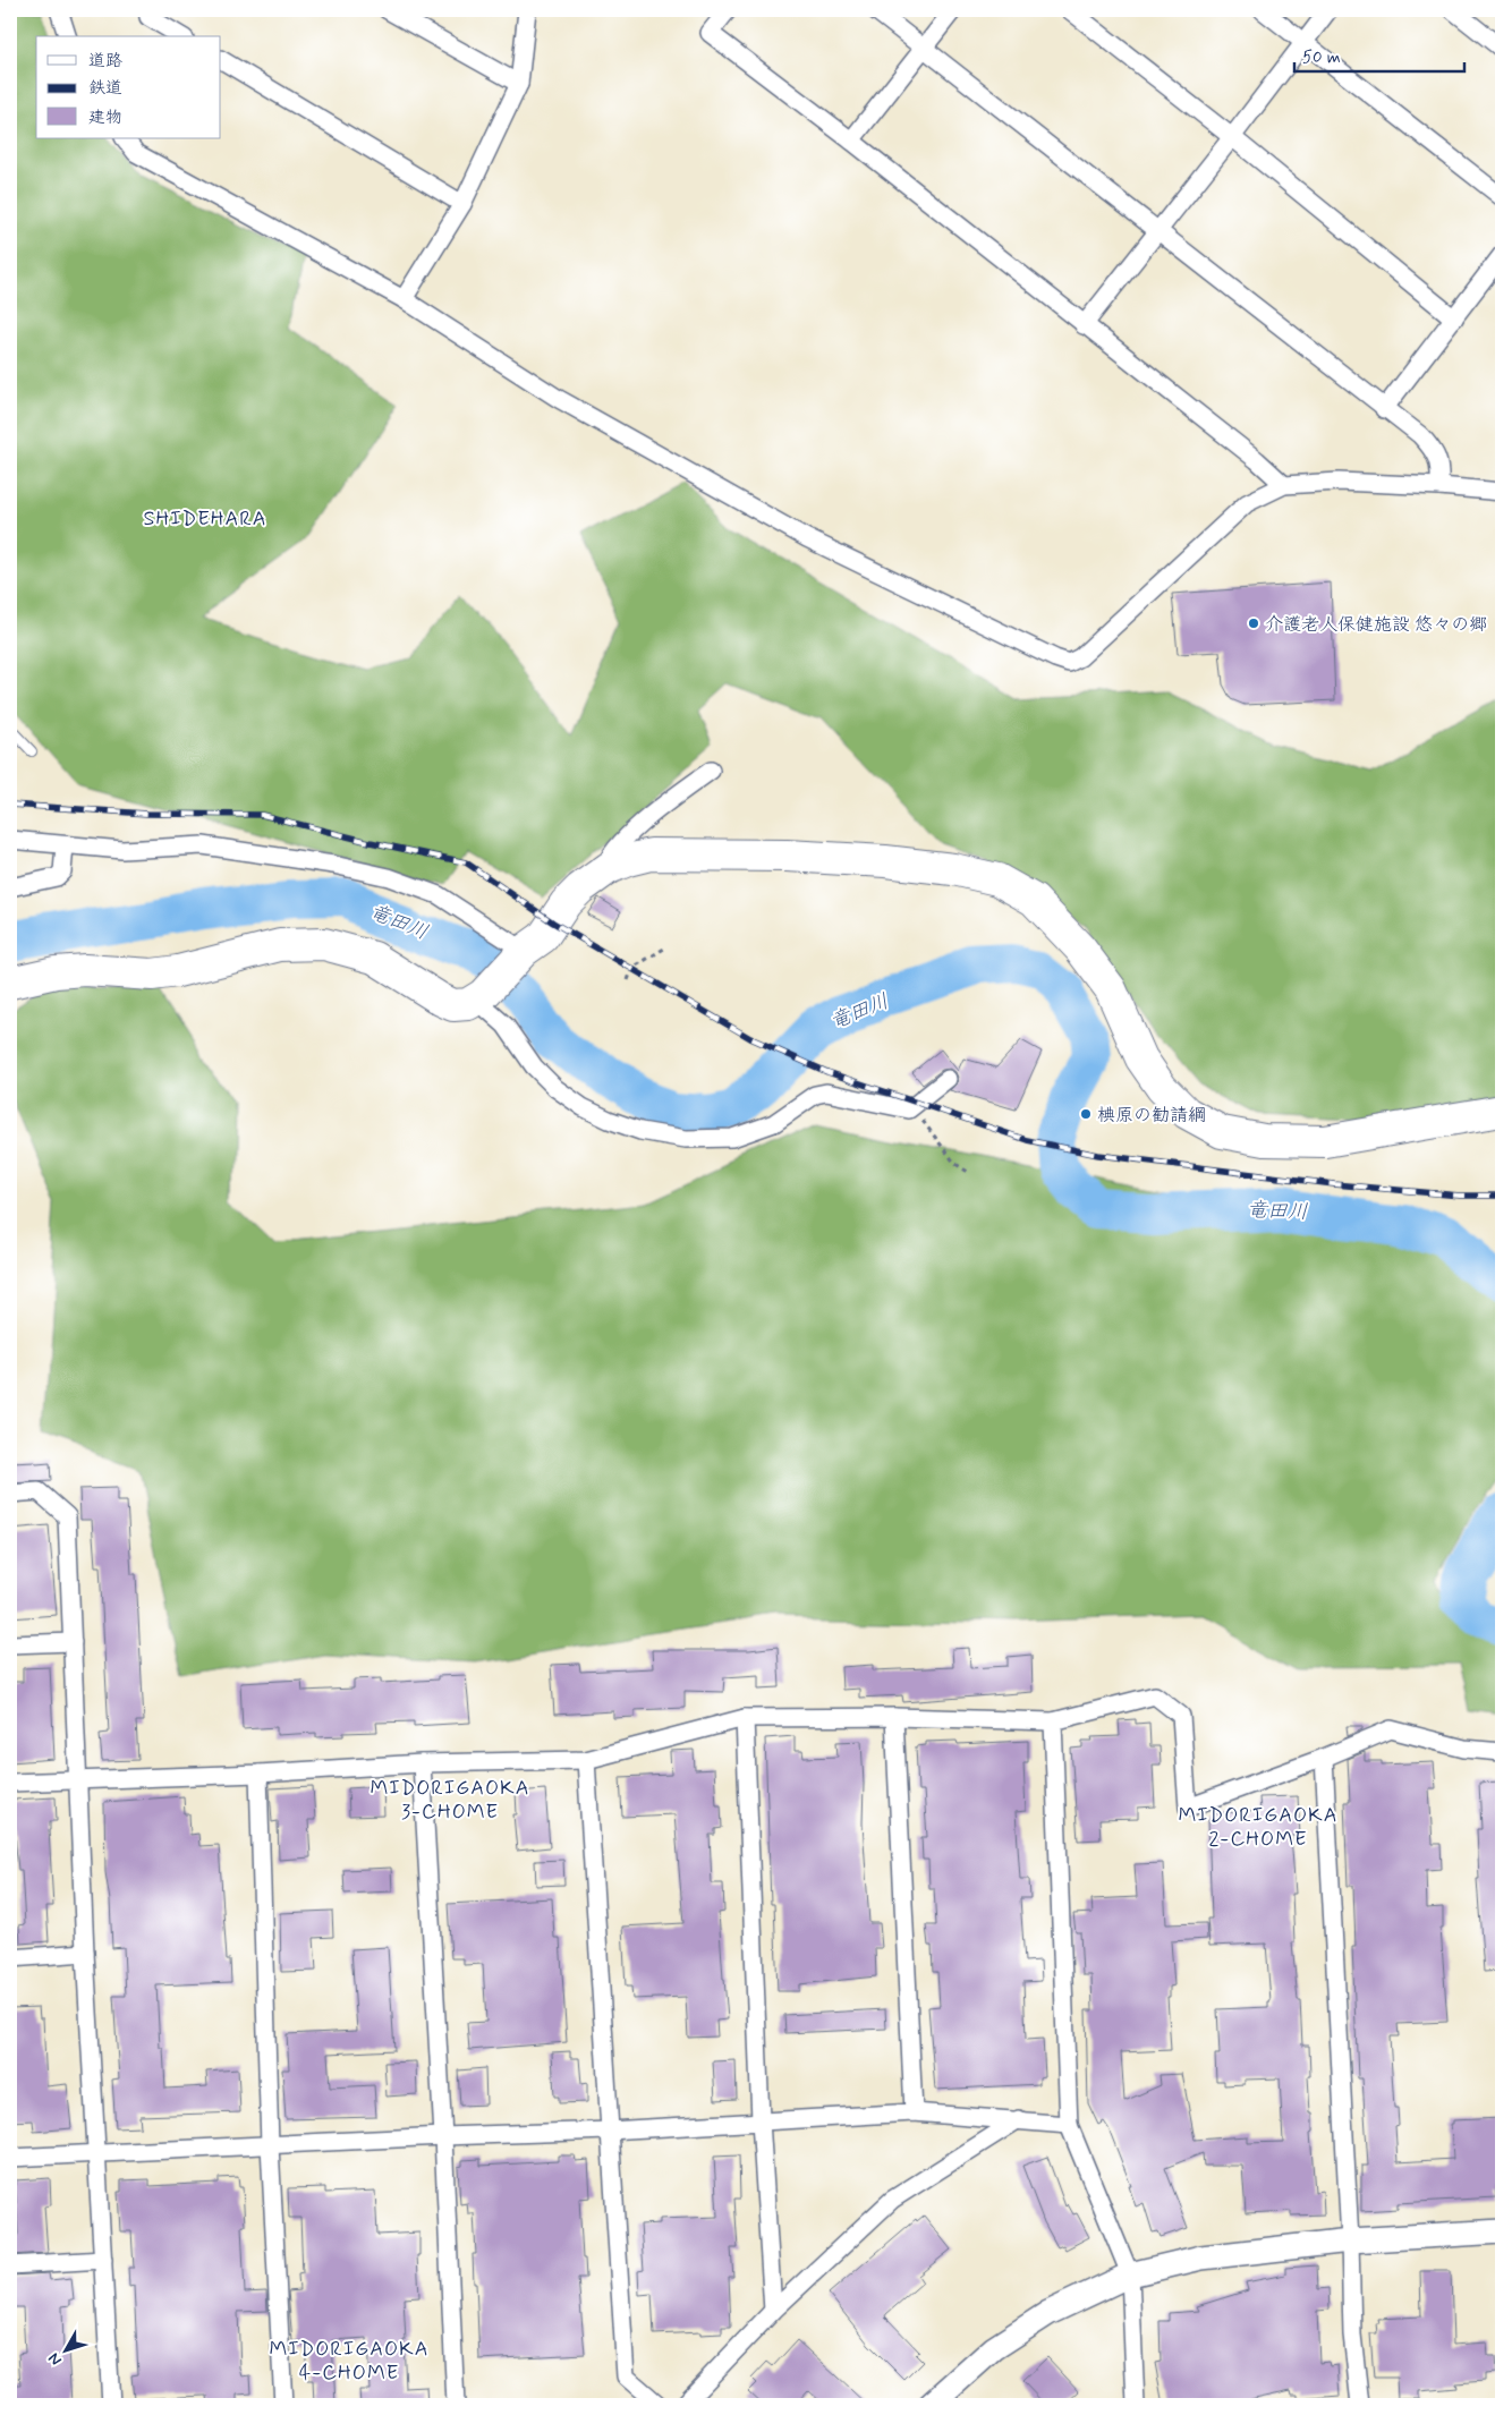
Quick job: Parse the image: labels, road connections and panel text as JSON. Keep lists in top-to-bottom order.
{
  "districts": [
    "SHIDEHARA",
    "MIDORIGAOKA 3-CHOME",
    "MIDORIGAOKA 2-CHOME",
    "MIDORIGAOKA 4-CHOME"
  ],
  "water": ["竜田川"],
  "places": ["介護老人保健施設 悠々の郷", "椣原の勧請綱"],
  "legend": ["道路", "鉄道", "建物"],
  "scale_bar": "50 m",
  "north": "bottom left"
}
